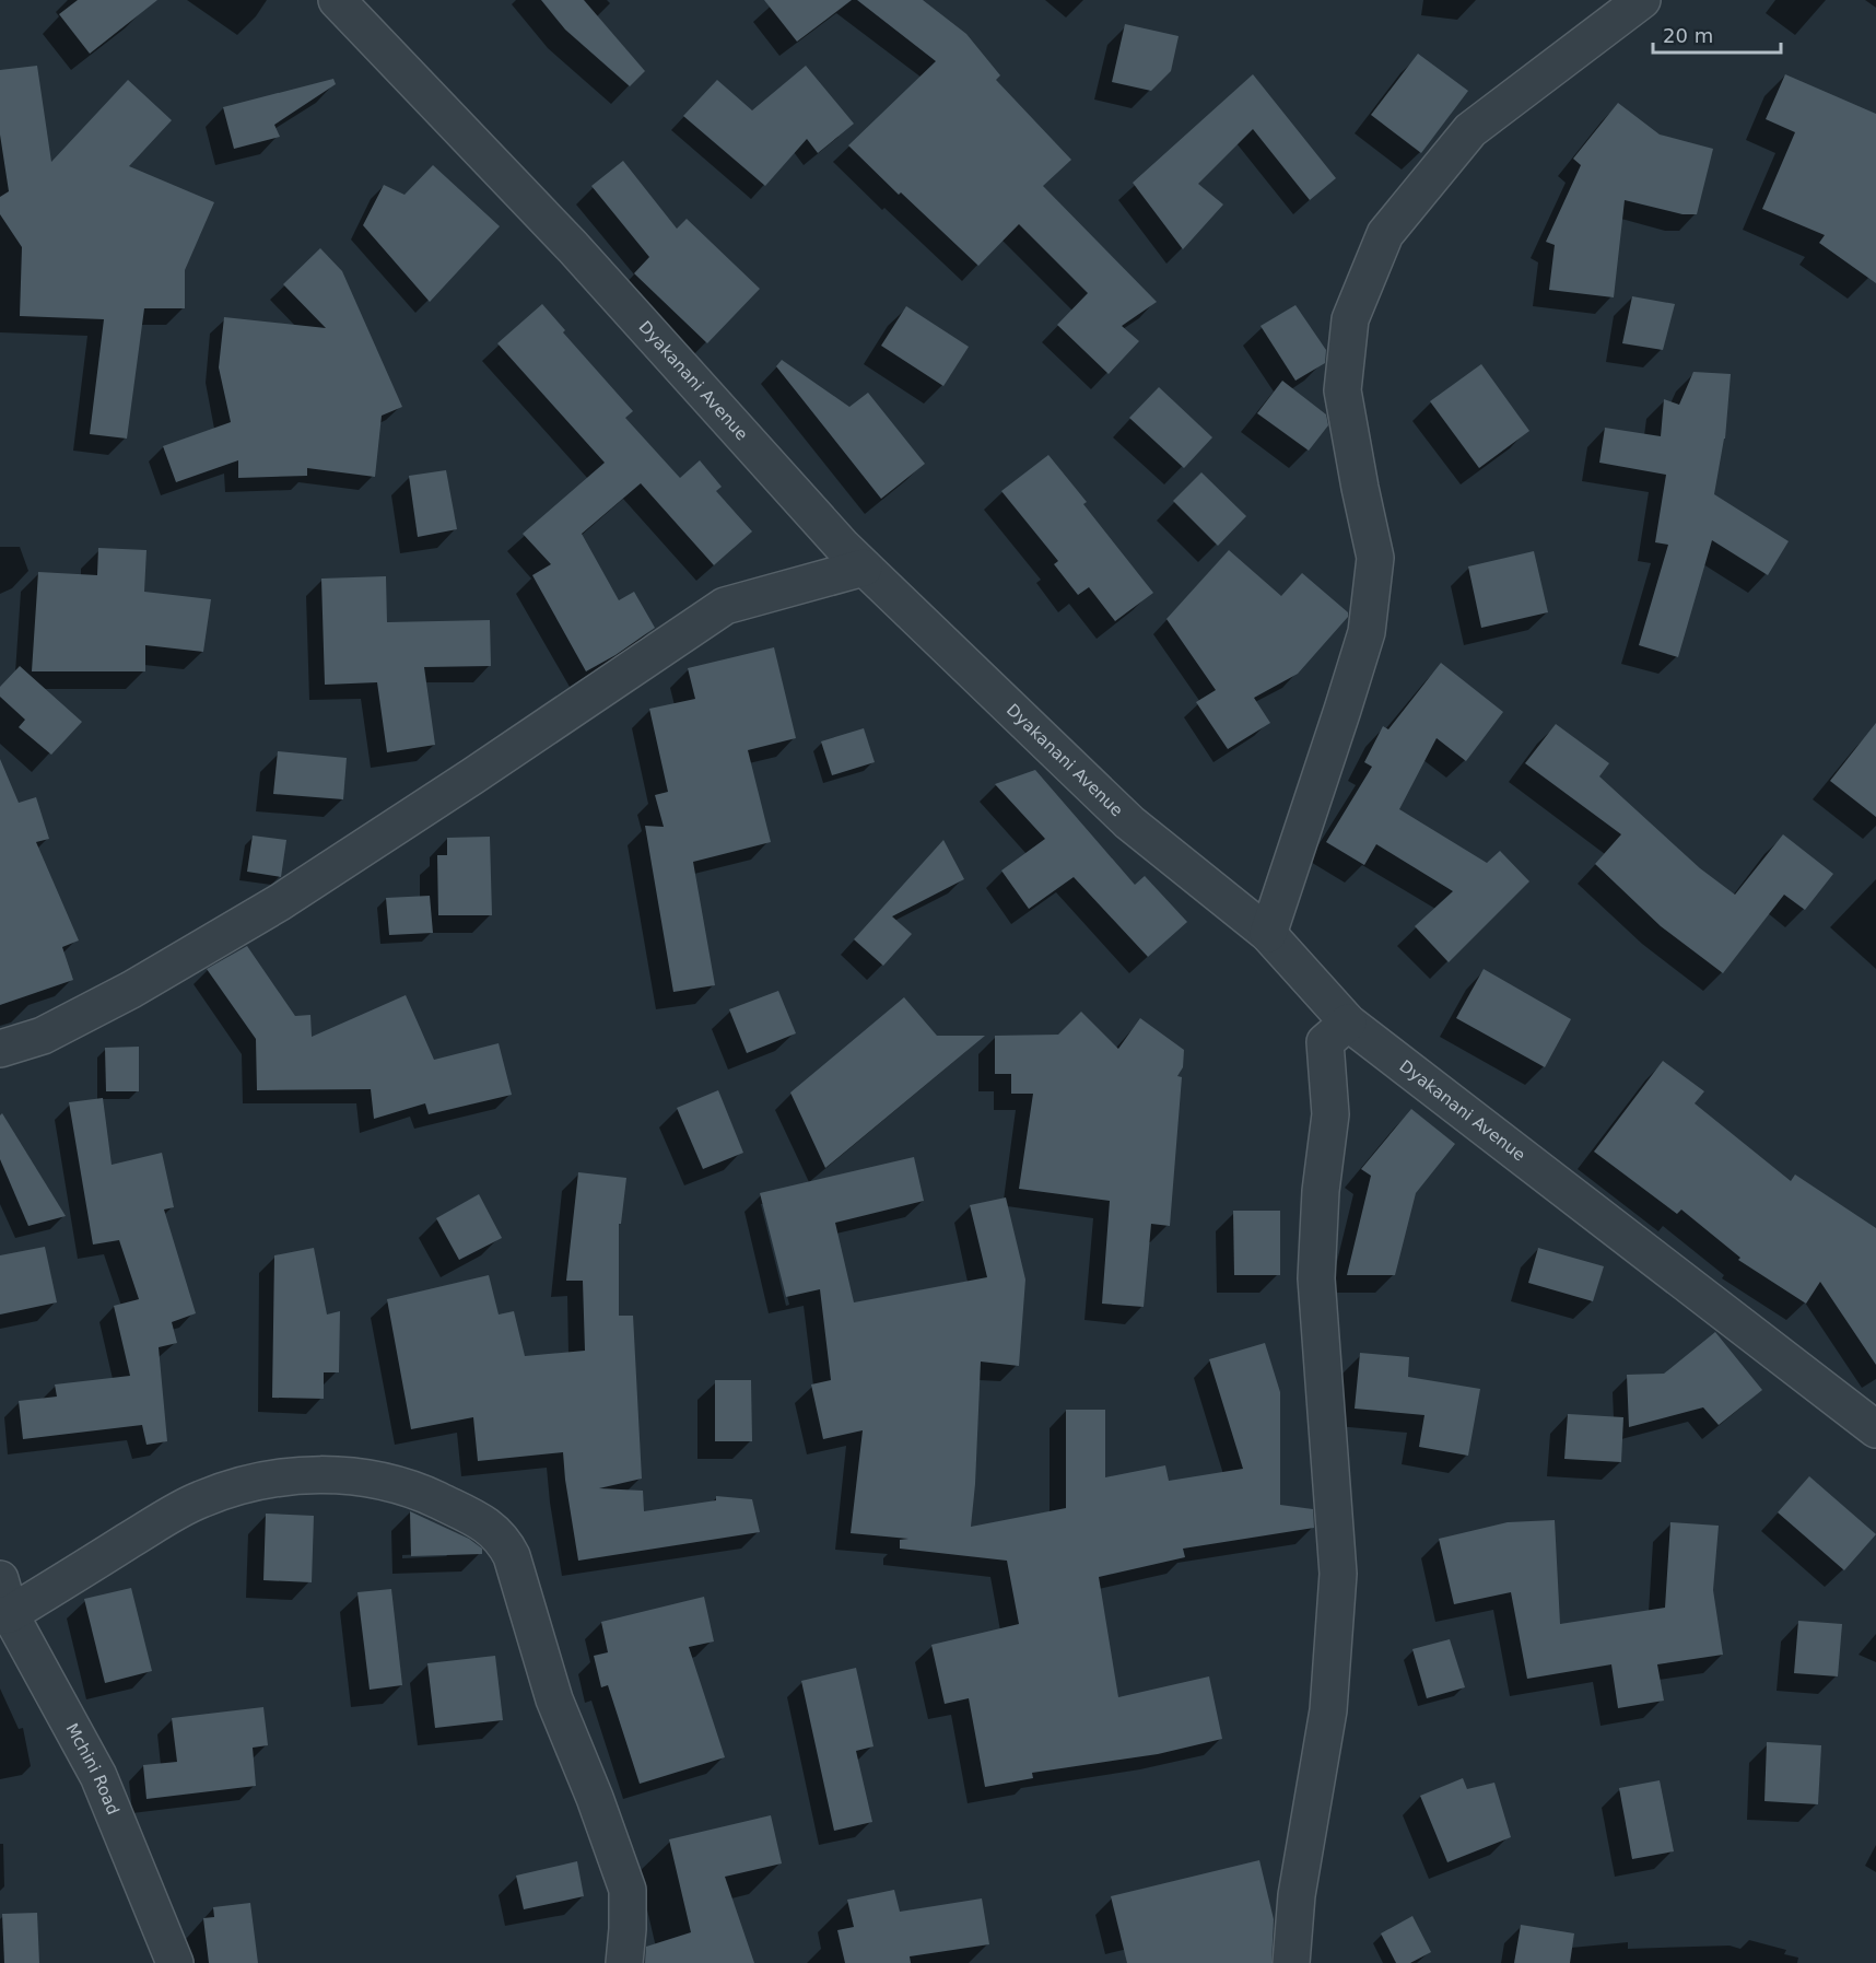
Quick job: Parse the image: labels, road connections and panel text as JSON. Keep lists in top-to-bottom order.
{
  "streets": {
    "street": ["Dyakanani Avenue", "Mchini Road"]
  },
  "scale_bar": "20 m"
}
